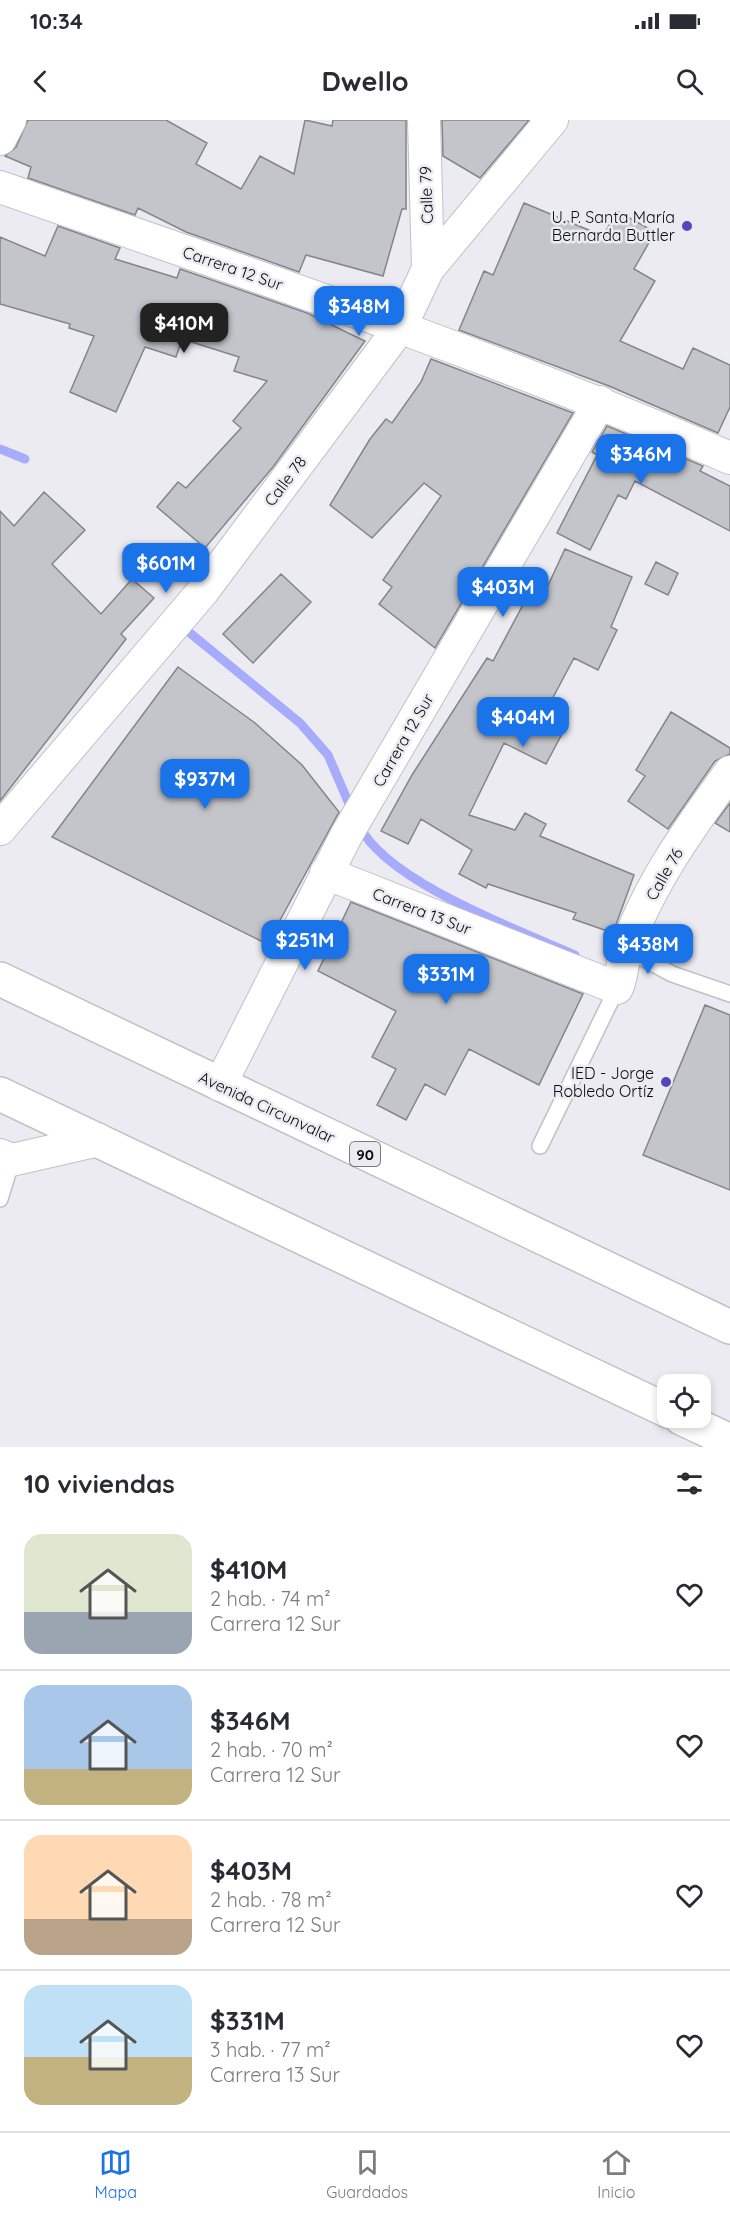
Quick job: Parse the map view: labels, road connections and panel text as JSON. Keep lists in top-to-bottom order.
{
  "streets": {
    "highway": ["Avenida Circunvalar", "90"],
    "street": [
      "Calle 79",
      "Carrera 12 Sur",
      "Calle 78",
      "Calle 76",
      "Carrera 13 Sur"
    ]
  },
  "crossings": [
    ["Calle 79", "Calle 78"],
    ["Carrera 12 Sur", "Calle 78"],
    ["Carrera 12 Sur", "Carrera 13 Sur"],
    ["Carrera 12 Sur", "Avenida Circunvalar"],
    ["Calle 76", "Carrera 13 Sur"]
  ],
  "places": ["U. P. Santa María Bernarda Buttler", "IED - Jorge Robledo Ortíz"],
  "page": {
    "status": "10:34",
    "header": "Dwello",
    "price": [
      "$348M",
      "$410M",
      "$346M",
      "$601M",
      "$403M",
      "$404M",
      "$937M",
      "$251M",
      "$438M",
      "$331M"
    ],
    "heading": "10 viviendas",
    "list": [
      {
        "name": "$410M",
        "note": "2 hab. · 74 m² · Carrera 12 Sur"
      },
      {
        "name": "$346M",
        "note": "2 hab. · 70 m² · Carrera 12 Sur"
      },
      {
        "name": "$403M",
        "note": "2 hab. · 78 m² · Carrera 12 Sur"
      },
      {
        "name": "$331M",
        "note": "3 hab. · 77 m² · Carrera 13 Sur"
      }
    ],
    "tabs": ["Mapa", "Guardados", "Inicio"]
  }
}
